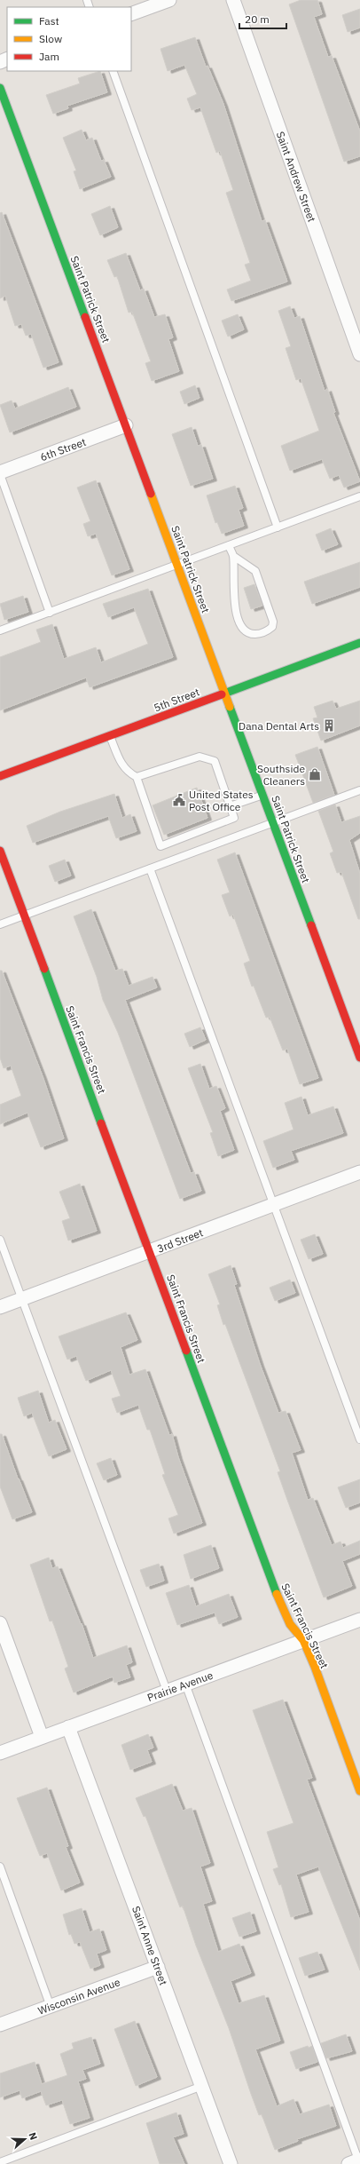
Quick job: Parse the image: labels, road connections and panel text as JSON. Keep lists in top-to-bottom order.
{
  "streets": {
    "main road": ["Saint Patrick Street", "5th Street", "Saint Francis Street"],
    "street": [
      "Saint Andrew Street",
      "6th Street",
      "3rd Street",
      "Prairie Avenue",
      "Saint Anne Street",
      "Wisconsin Avenue"
    ]
  },
  "crossings": [
    ["Saint Patrick Street", "6th Street"],
    ["Saint Patrick Street", "5th Street"],
    ["Saint Francis Street", "3rd Street"],
    ["Saint Francis Street", "Prairie Avenue"],
    ["Prairie Avenue", "Saint Anne Street"],
    ["Saint Anne Street", "Wisconsin Avenue"]
  ],
  "places": {
    "building": ["Dana Dental Arts"],
    "shop": ["Southside Cleaners"],
    "public building": ["United States Post Office"]
  },
  "legend": ["Fast", "Slow", "Jam"],
  "scale_bar": "20 m",
  "north": "right"
}
